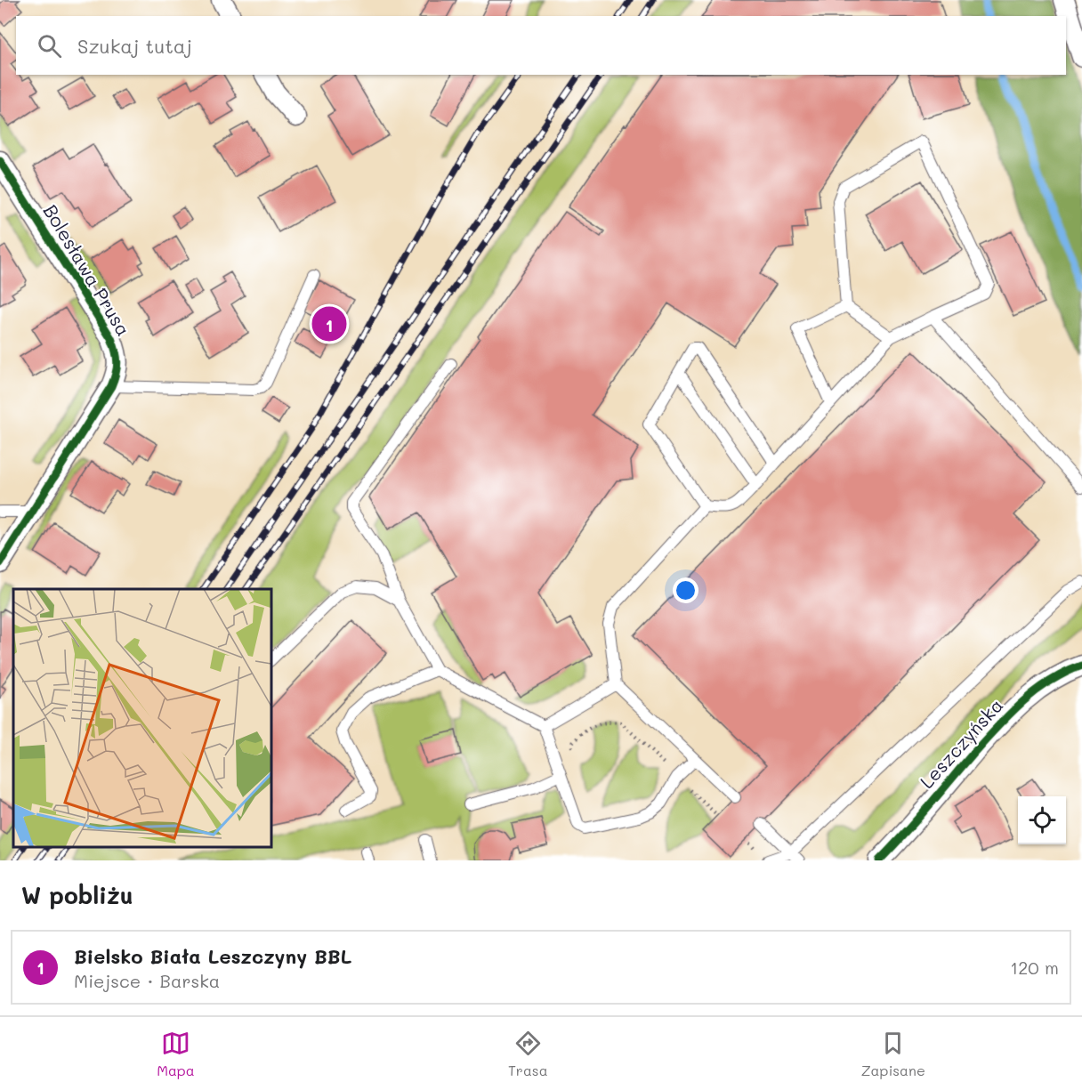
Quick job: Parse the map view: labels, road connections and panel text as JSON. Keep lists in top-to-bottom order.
{
  "streets": {
    "street": ["Bolesława Prusa", "Leszczyńska"]
  },
  "page": {
    "search": "Szukaj tutaj",
    "pins": "1",
    "heading": "W pobliżu",
    "list": [
      {
        "mark": "1",
        "name": "Bielsko Biała Leszczyny BBL",
        "note": "Miejsce · Barska",
        "value": "120 m"
      }
    ],
    "nav": ["Mapa", "Trasa", "Zapisane"]
  }
}
